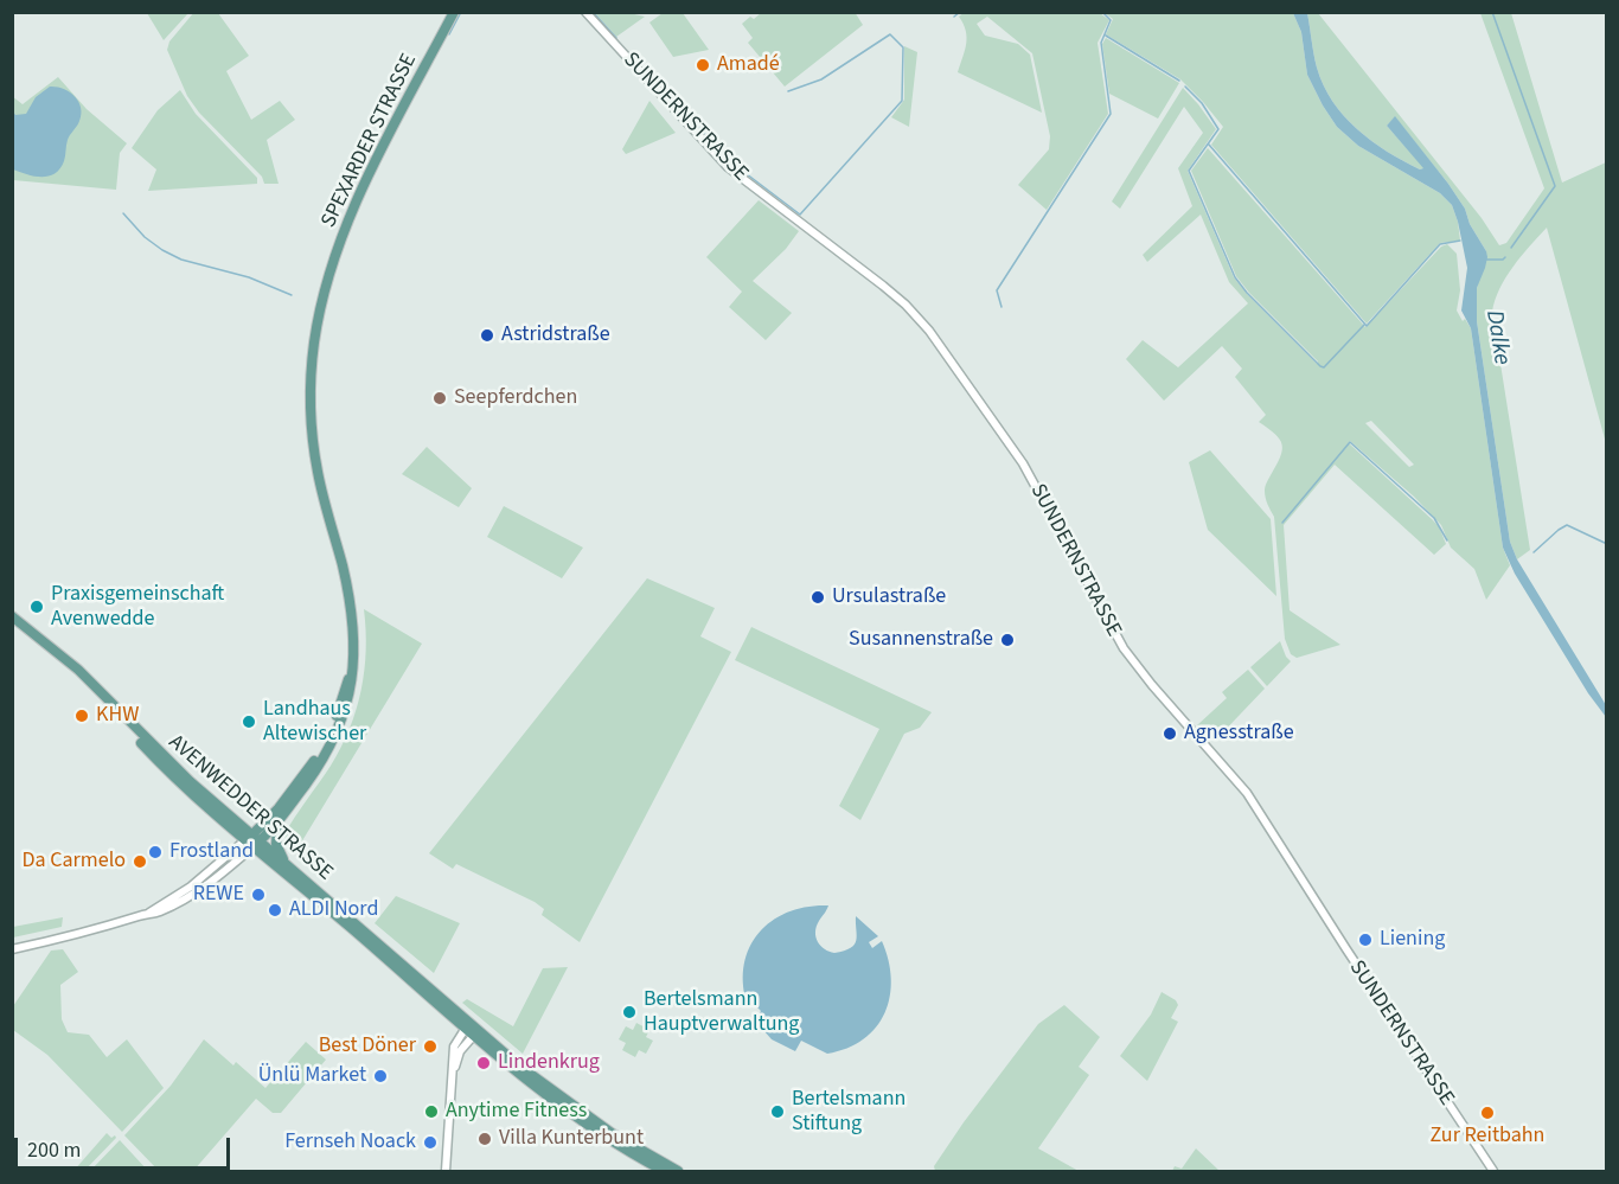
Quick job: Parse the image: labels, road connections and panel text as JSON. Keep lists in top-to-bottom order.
{
  "streets": {
    "main road": ["SPEXARDER STRASSE", "AVENWEDDER STRASSE"],
    "street": ["SUNDERNSTRASSE"]
  },
  "crossings": [
    ["SPEXARDER STRASSE", "AVENWEDDER STRASSE"]
  ],
  "water": ["Dalke"],
  "places": [
    "Amadé",
    "Astridstraße",
    "Seepferdchen",
    "Ursulastraße",
    "Praxisgemeinschaft Avenwedde",
    "Susannenstraße",
    "KHW",
    "Landhaus Altewischer",
    "Agnesstraße",
    "Frostland",
    "Da Carmelo",
    "REWE",
    "ALDI Nord",
    "Liening",
    "Bertelsmann Hauptverwaltung",
    "Best Döner",
    "Lindenkrug",
    "Ünlü Market",
    "Anytime Fitness",
    "Bertelsmann Stiftung",
    "Zur Reitbahn",
    "Villa Kunterbunt",
    "Fernseh Noack"
  ],
  "scale_bar": "200 m"
}
